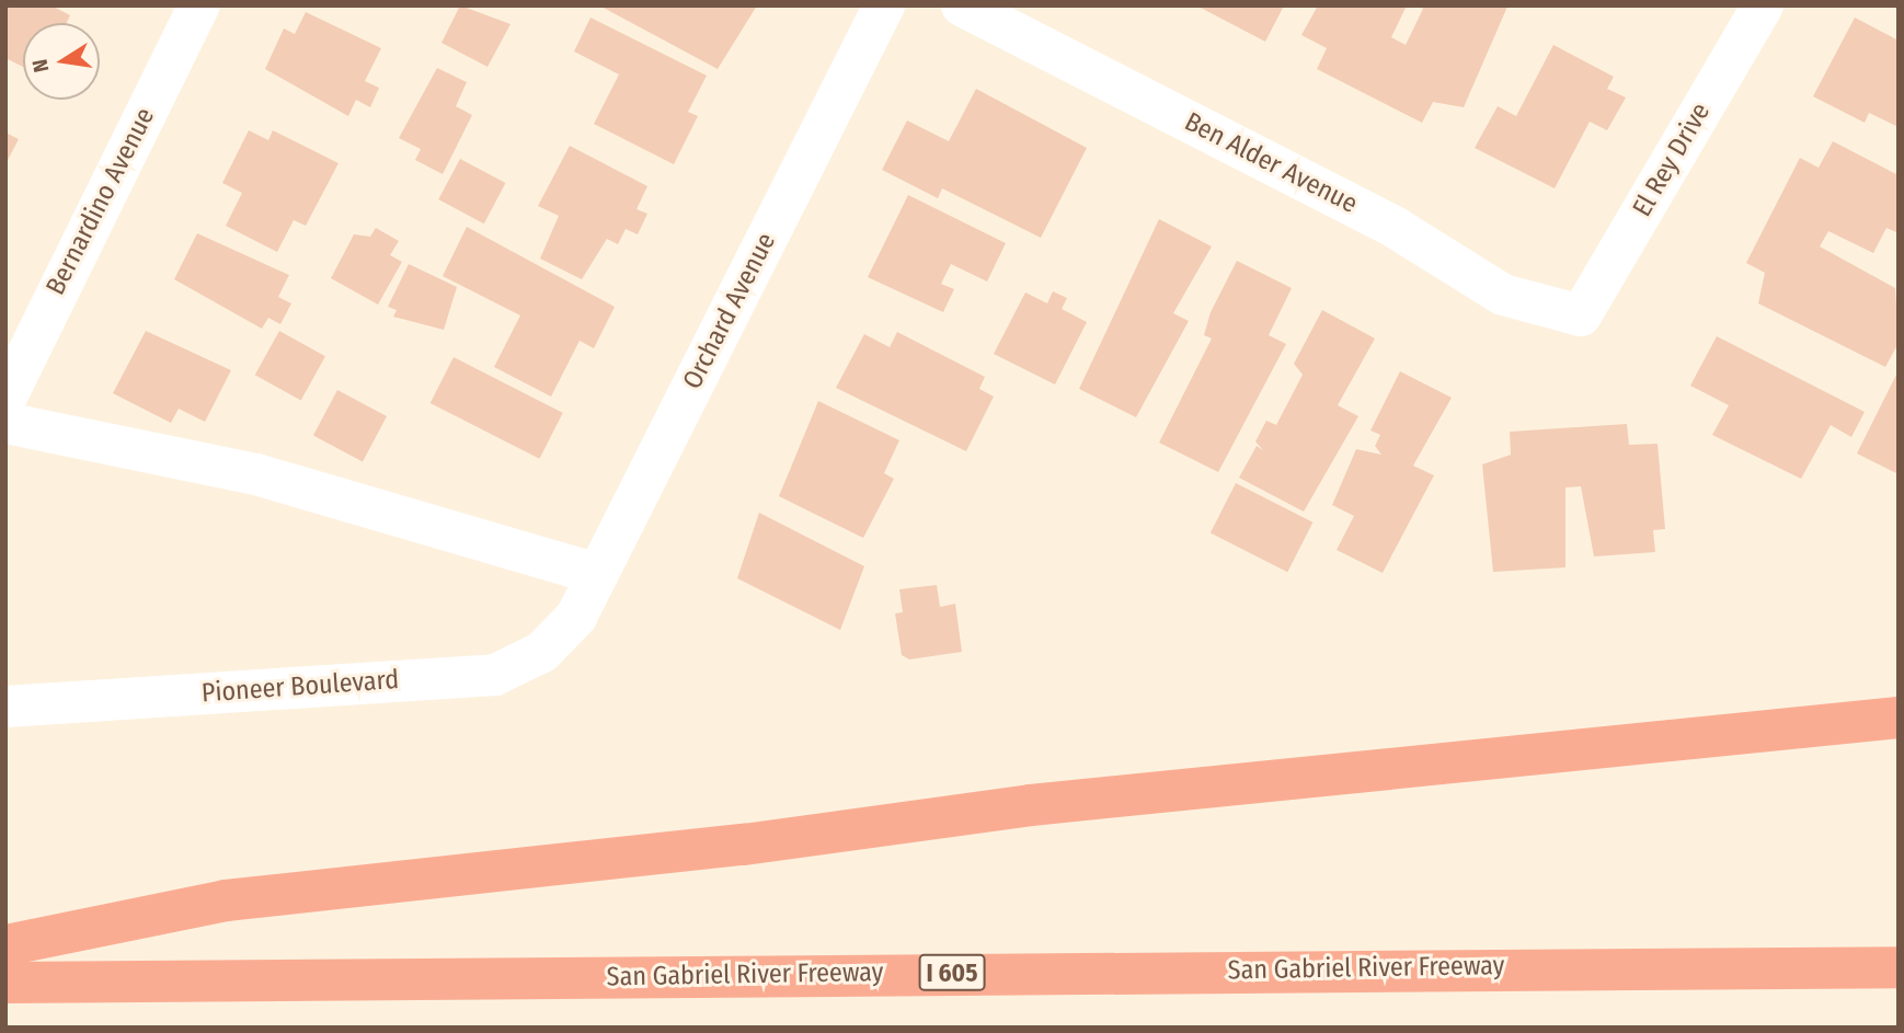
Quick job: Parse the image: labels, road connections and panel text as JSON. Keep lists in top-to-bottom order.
{
  "streets": {
    "highway": ["San Gabriel River Freeway", "I 605"],
    "street": [
      "El Rey Drive",
      "Ben Alder Avenue",
      "Bernardino Avenue",
      "Orchard Avenue",
      "Pioneer Boulevard"
    ]
  },
  "crossings": [
    ["El Rey Drive", "Ben Alder Avenue"],
    ["Orchard Avenue", "Pioneer Boulevard"]
  ],
  "north": "left"
}
